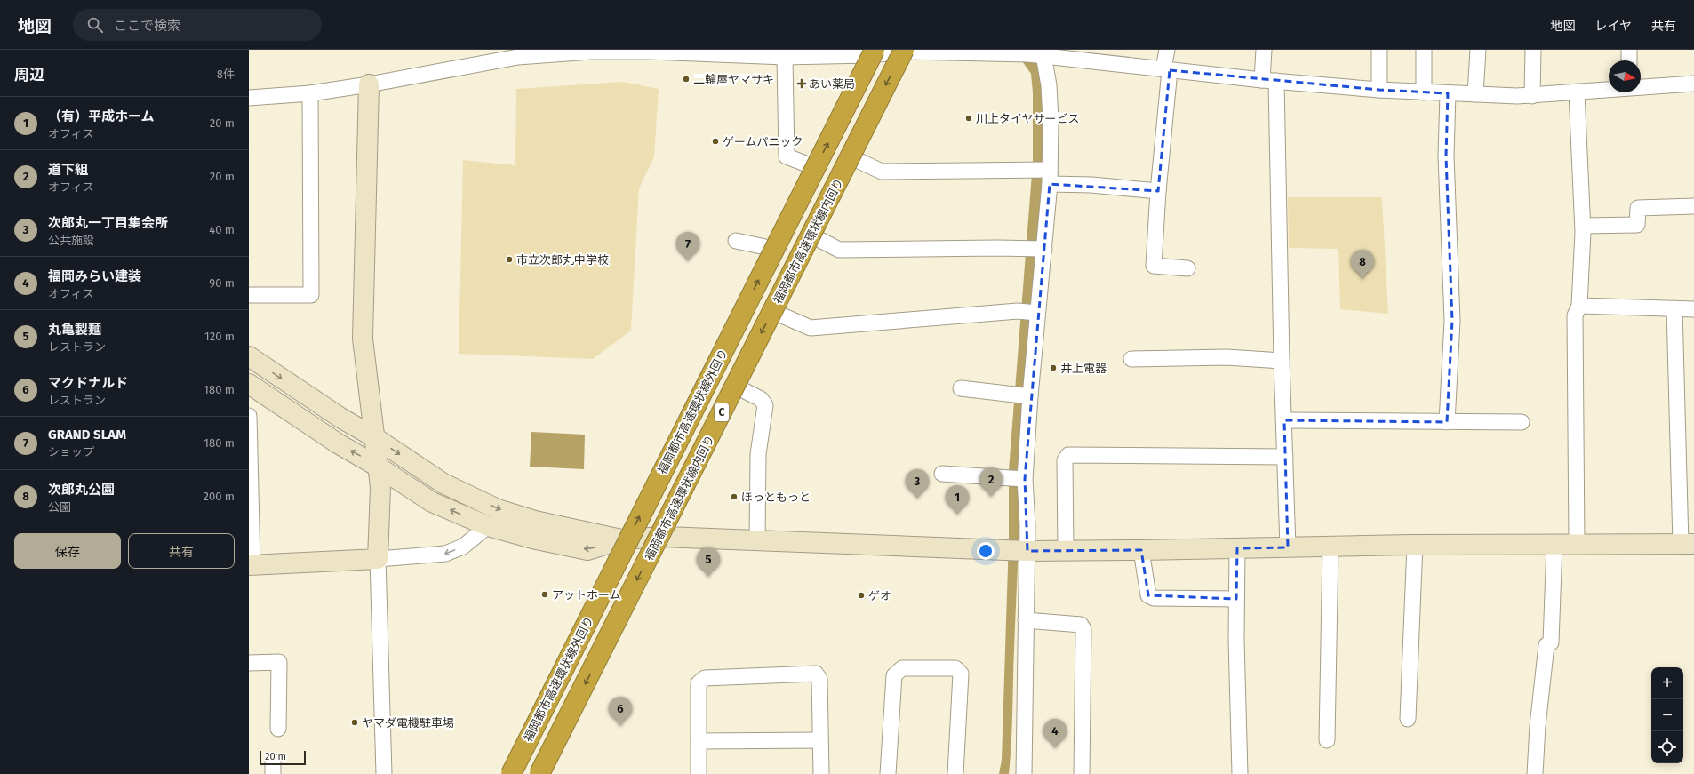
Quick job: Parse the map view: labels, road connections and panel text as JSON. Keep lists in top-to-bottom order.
{
  "streets": {
    "highway": ["福岡都市高速環状線内回り", "福岡都市高速環状線外回り", "C"]
  },
  "one_way": ["福岡都市高速環状線内回り", "福岡都市高速環状線外回り"],
  "places": {
    "other": [
      "二輪屋ヤマサキ",
      "川上タイヤサービス",
      "ゲームパニック",
      "市立次郎丸中学校",
      "井上電器",
      "ほっともっと",
      "アットホーム",
      "ゲオ",
      "ヤマダ電機駐車場"
    ],
    "health": ["あい薬局"]
  },
  "scale_bar": "20 m",
  "north": "right",
  "page": {
    "header": "地図",
    "search": "ここで検索",
    "nav": ["地図", "レイヤ", "共有"],
    "heading": ["周辺", "8件"],
    "list": [
      {
        "mark": "1",
        "name": "（有）平成ホーム",
        "note": "オフィス",
        "value": "20 m"
      },
      {
        "mark": "2",
        "name": "道下組",
        "note": "オフィス",
        "value": "20 m"
      },
      {
        "mark": "3",
        "name": "次郎丸一丁目集会所",
        "note": "公共施設",
        "value": "40 m"
      },
      {
        "mark": "4",
        "name": "福岡みらい建装",
        "note": "オフィス",
        "value": "90 m"
      },
      {
        "mark": "5",
        "name": "丸亀製麺",
        "note": "レストラン",
        "value": "120 m"
      },
      {
        "mark": "6",
        "name": "マクドナルド",
        "note": "レストラン",
        "value": "180 m"
      },
      {
        "mark": "7",
        "name": "GRAND SLAM",
        "note": "ショップ",
        "value": "180 m"
      },
      {
        "mark": "8",
        "name": "次郎丸公園",
        "note": "公園",
        "value": "200 m"
      }
    ],
    "pins": [
      "7",
      "8",
      "2",
      "3",
      "1",
      "5",
      "6",
      "4"
    ],
    "buttons": ["保存", "共有"],
    "map_buttons": ["+", "−"],
    "scale": "20 m"
  }
}
